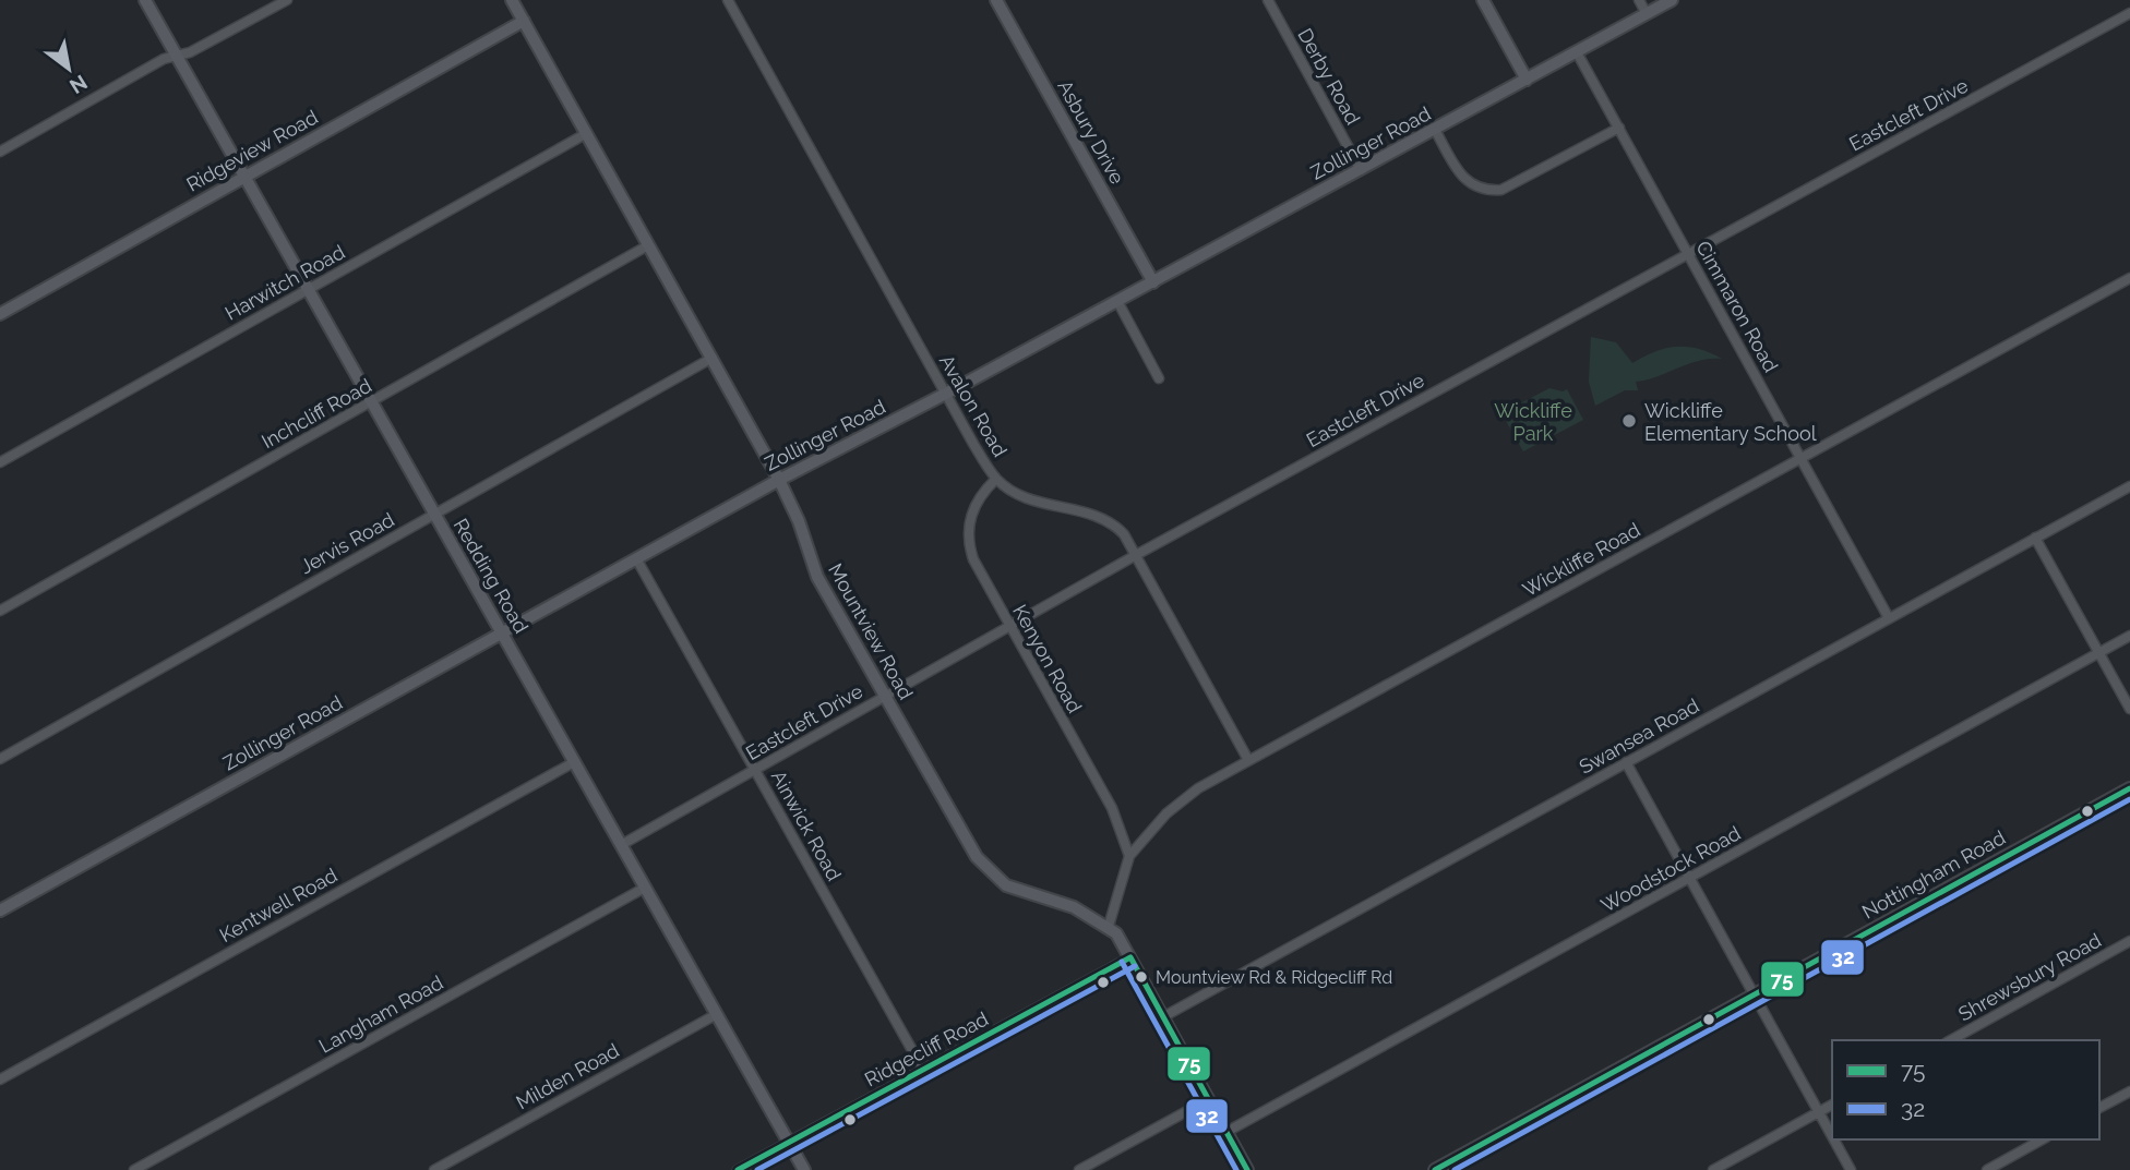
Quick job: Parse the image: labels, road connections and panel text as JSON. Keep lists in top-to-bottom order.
{
  "streets": {
    "main road": [
      "Asbury Drive",
      "Zollinger Road",
      "Ridgeview Road",
      "Redding Road",
      "Mountview Road",
      "Nottingham Road"
    ],
    "street": [
      "Derby Road",
      "Eastcleft Drive",
      "Harwitch Road",
      "Cimmaron Road",
      "Avalon Road",
      "Inchcliff Road",
      "Jervis Road",
      "Wickliffe Road",
      "Kenyon Road",
      "Swansea Road",
      "Ainwick Road",
      "Woodstock Road",
      "Kentwell Road",
      "Shrewsbury Road",
      "Langham Road",
      "Ridgecliff Road",
      "Milden Road"
    ]
  },
  "crossings": [
    ["Derby Road", "Zollinger Road"],
    ["Eastcleft Drive", "Cimmaron Road"],
    ["Eastcleft Drive", "Avalon Road"],
    ["Eastcleft Drive", "Redding Road"],
    ["Eastcleft Drive", "Mountview Road"],
    ["Eastcleft Drive", "Kenyon Road"],
    ["Eastcleft Drive", "Ainwick Road"],
    ["Asbury Drive", "Zollinger Road"],
    ["Zollinger Road", "Cimmaron Road"],
    ["Zollinger Road", "Avalon Road"],
    ["Zollinger Road", "Redding Road"],
    ["Zollinger Road", "Mountview Road"],
    ["Zollinger Road", "Ainwick Road"],
    ["Ridgeview Road", "Redding Road"],
    ["Ridgeview Road", "Mountview Road"],
    ["Harwitch Road", "Redding Road"],
    ["Harwitch Road", "Mountview Road"],
    ["Cimmaron Road", "Wickliffe Road"],
    ["Cimmaron Road", "Swansea Road"],
    ["Avalon Road", "Wickliffe Road"],
    ["Avalon Road", "Kenyon Road"],
    ["Inchcliff Road", "Redding Road"],
    ["Inchcliff Road", "Mountview Road"],
    ["Jervis Road", "Redding Road"],
    ["Jervis Road", "Mountview Road"],
    ["Wickliffe Road", "Mountview Road"],
    ["Wickliffe Road", "Kenyon Road"],
    ["Redding Road", "Kentwell Road"],
    ["Redding Road", "Langham Road"],
    ["Redding Road", "Ridgecliff Road"],
    ["Redding Road", "Milden Road"],
    ["Mountview Road", "Swansea Road"],
    ["Mountview Road", "Woodstock Road"],
    ["Mountview Road", "Ridgecliff Road"],
    ["Ainwick Road", "Ridgecliff Road"]
  ],
  "parks": ["Wickliffe Park"],
  "places": ["Wickliffe Elementary School", "Mountview Rd & Ridgecliff Rd"],
  "lines": ["transit line 75", "transit line 32"],
  "legend": ["75", "32"],
  "north": "bottom right"
}
